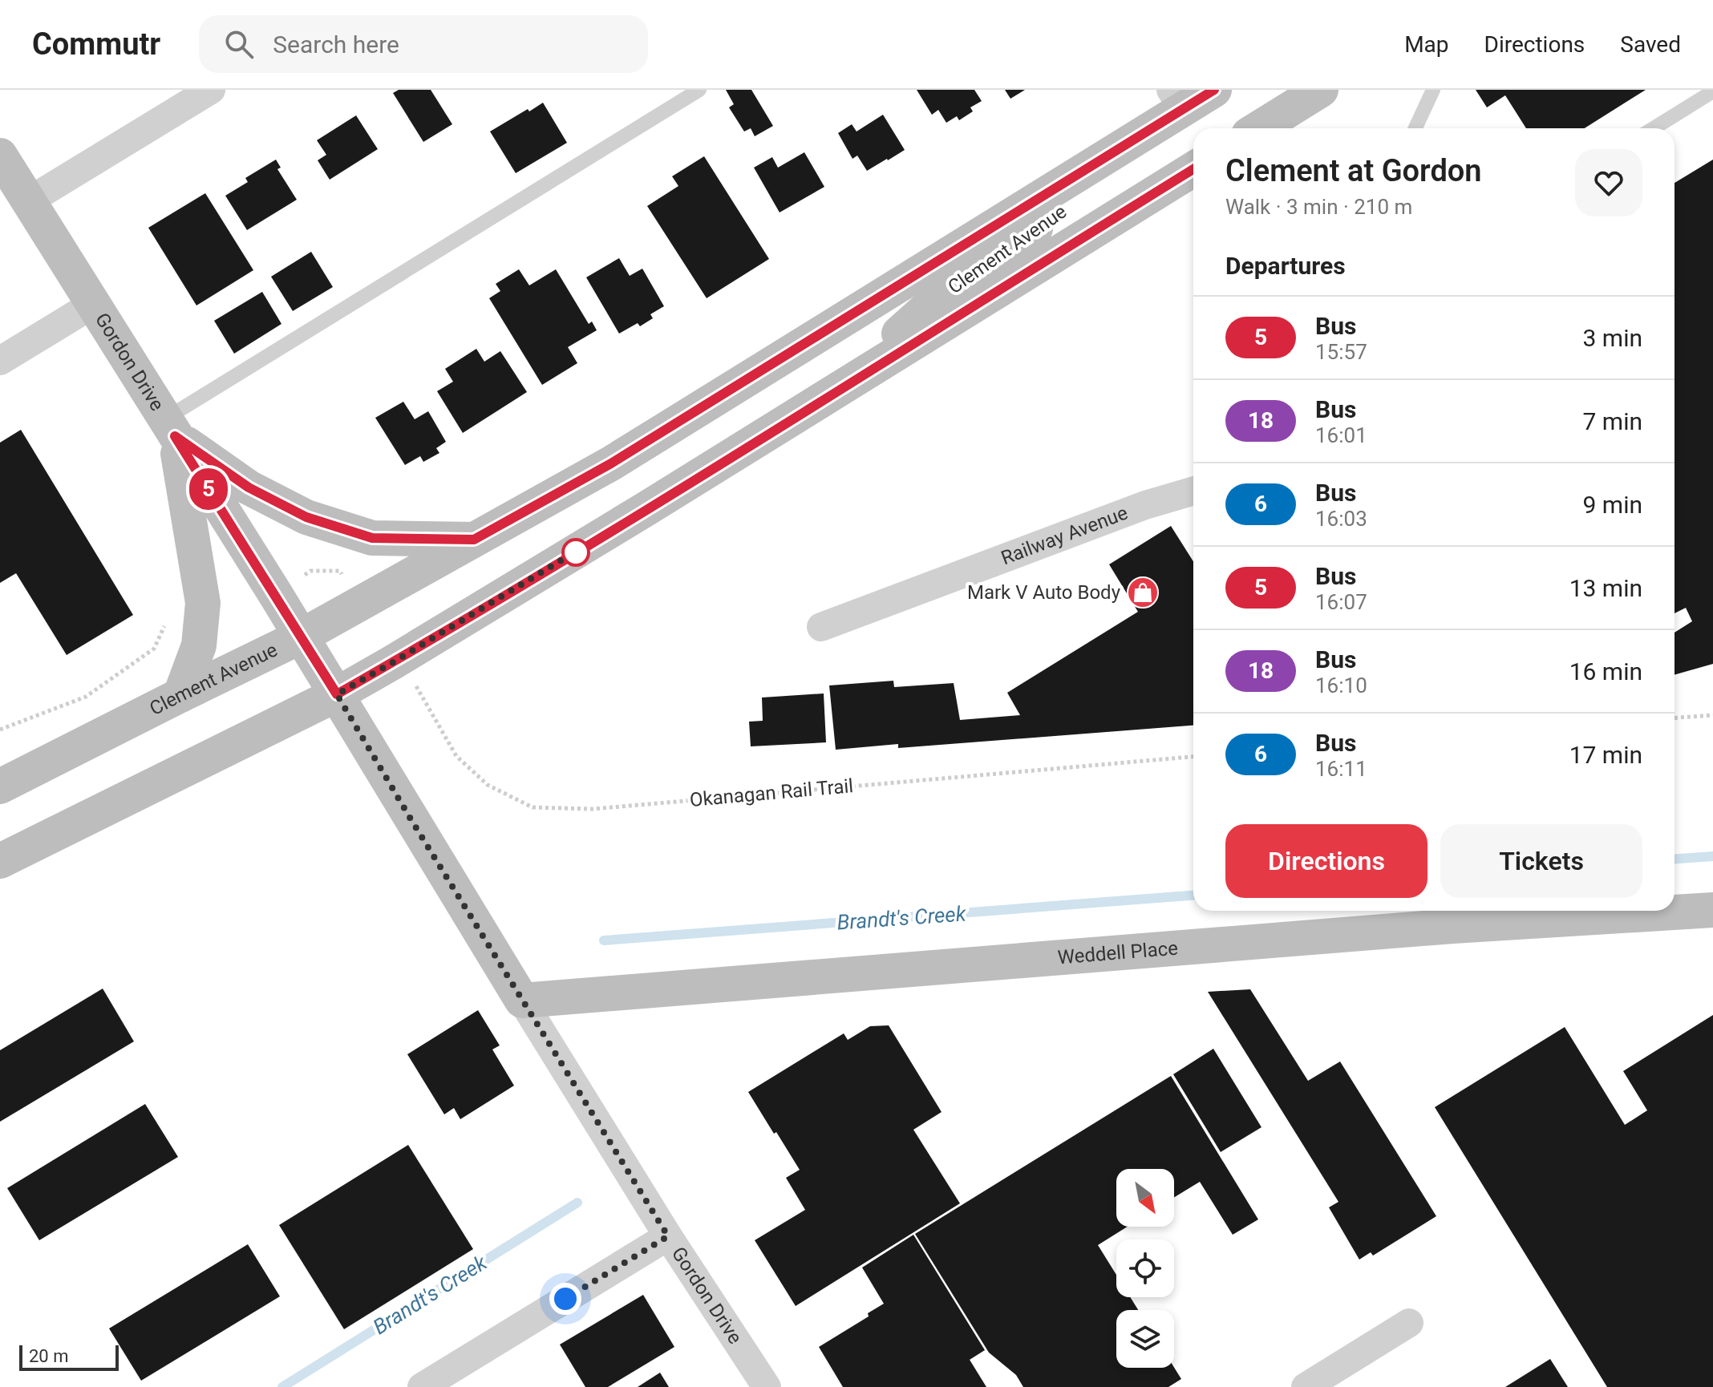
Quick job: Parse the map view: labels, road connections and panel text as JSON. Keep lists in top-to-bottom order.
{
  "streets": {
    "main road": ["Clement Avenue", "Gordon Drive", "Weddell Place"],
    "street": ["Railway Avenue"],
    "path": ["Okanagan Rail Trail"]
  },
  "crossings": [
    ["Clement Avenue", "Gordon Drive"],
    ["Gordon Drive", "Weddell Place"]
  ],
  "water": ["Brandt's Creek"],
  "places": {
    "shop": ["Mark V Auto Body"]
  },
  "lines": ["bus line 5"],
  "scale_bar": "20 m",
  "north": "bottom right",
  "page": {
    "header": "Commutr",
    "search": "Search here",
    "nav": ["Map", "Directions", "Saved"],
    "on_map": "5",
    "heading": [
      ["Clement at Gordon", "Walk · 3 min · 210 m"],
      "Departures"
    ],
    "list": [
      {
        "mark": "5",
        "name": "Bus",
        "note": "15:57",
        "value": "3 min"
      },
      {
        "mark": "18",
        "name": "Bus",
        "note": "16:01",
        "value": "7 min"
      },
      {
        "mark": "6",
        "name": "Bus",
        "note": "16:03",
        "value": "9 min"
      },
      {
        "mark": "5",
        "name": "Bus",
        "note": "16:07",
        "value": "13 min"
      },
      {
        "mark": "18",
        "name": "Bus",
        "note": "16:10",
        "value": "16 min"
      },
      {
        "mark": "6",
        "name": "Bus",
        "note": "16:11",
        "value": "17 min"
      }
    ],
    "buttons": ["Directions", "Tickets"],
    "scale": "20 m"
  }
}
